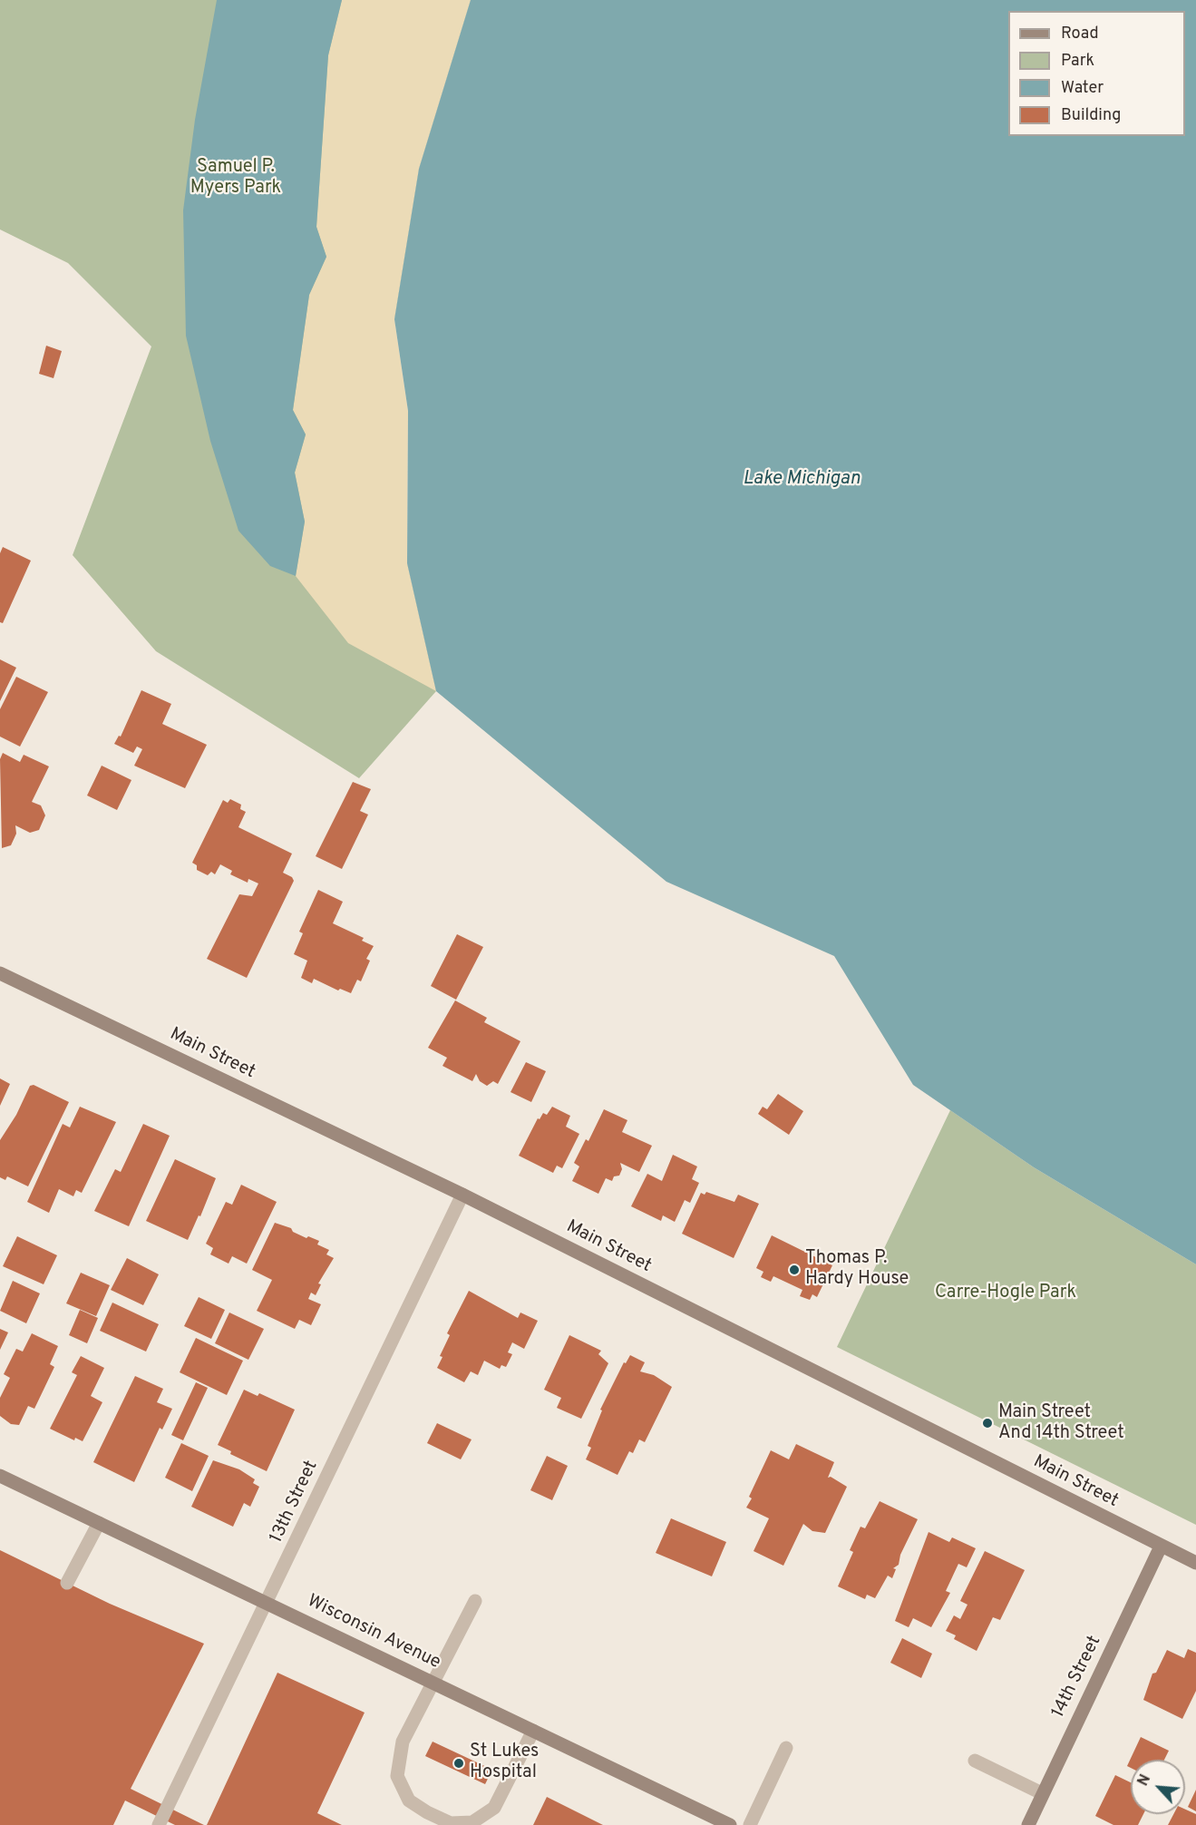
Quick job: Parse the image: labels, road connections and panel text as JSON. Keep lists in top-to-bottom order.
{
  "streets": {
    "main road": ["Main Street", "Wisconsin Avenue", "14th Street"],
    "street": ["13th Street"]
  },
  "crossings": [
    ["Main Street", "13th Street"],
    ["Main Street", "14th Street"],
    ["13th Street", "Wisconsin Avenue"]
  ],
  "water": ["Lake Michigan"],
  "parks": ["Samuel P. Myers Park", "Carre-Hogle Park"],
  "places": ["Thomas P. Hardy House", "Main Street And 14th Street", "St Lukes Hospital"],
  "legend": [
    "Road",
    "Park",
    "Water",
    "Building"
  ],
  "north": "top left"
}
